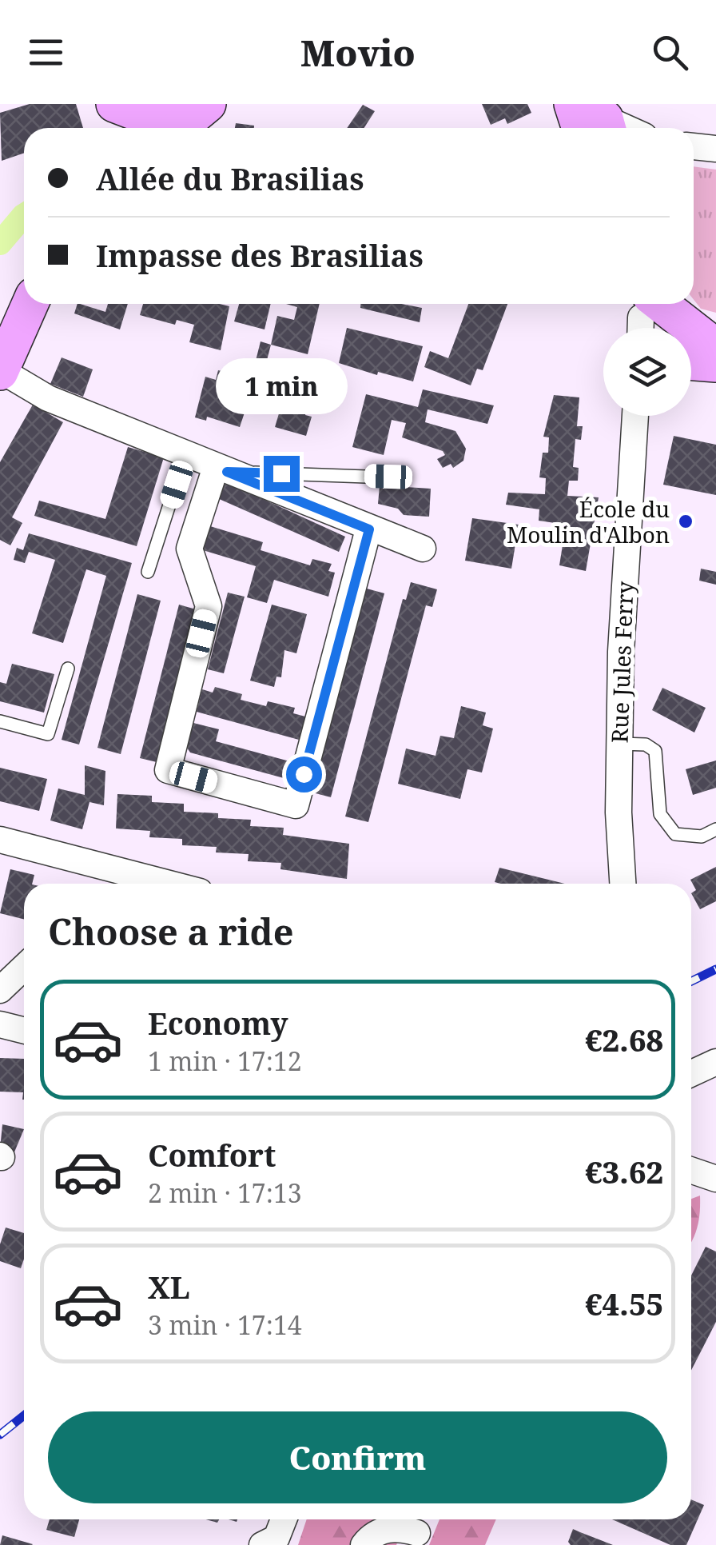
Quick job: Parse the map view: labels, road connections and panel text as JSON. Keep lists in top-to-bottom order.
{
  "streets": {
    "street": ["Rue Jules Ferry"]
  },
  "places": ["École du Moulin d'Albon"],
  "page": {
    "header": "Movio",
    "banner": ["Allée du Brasilias", "Impasse des Brasilias"],
    "bubble": "1 min",
    "heading": "Choose a ride",
    "list": [
      {
        "name": "Economy",
        "note": "1 min · 17:12",
        "value": "€2.68"
      },
      {
        "name": "Comfort",
        "note": "2 min · 17:13",
        "value": "€3.62"
      },
      {
        "name": "XL",
        "note": "3 min · 17:14",
        "value": "€4.55"
      }
    ],
    "buttons": "Confirm"
  }
}
